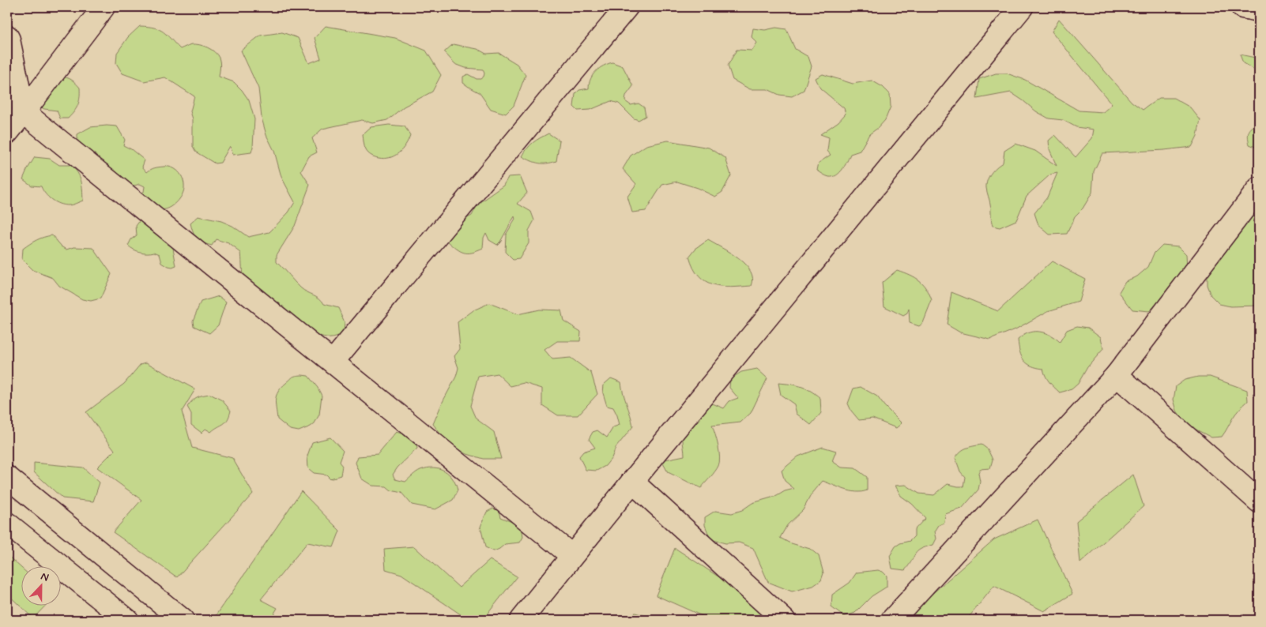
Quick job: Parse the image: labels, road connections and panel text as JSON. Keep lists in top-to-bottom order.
{
  "north": "top"
}
